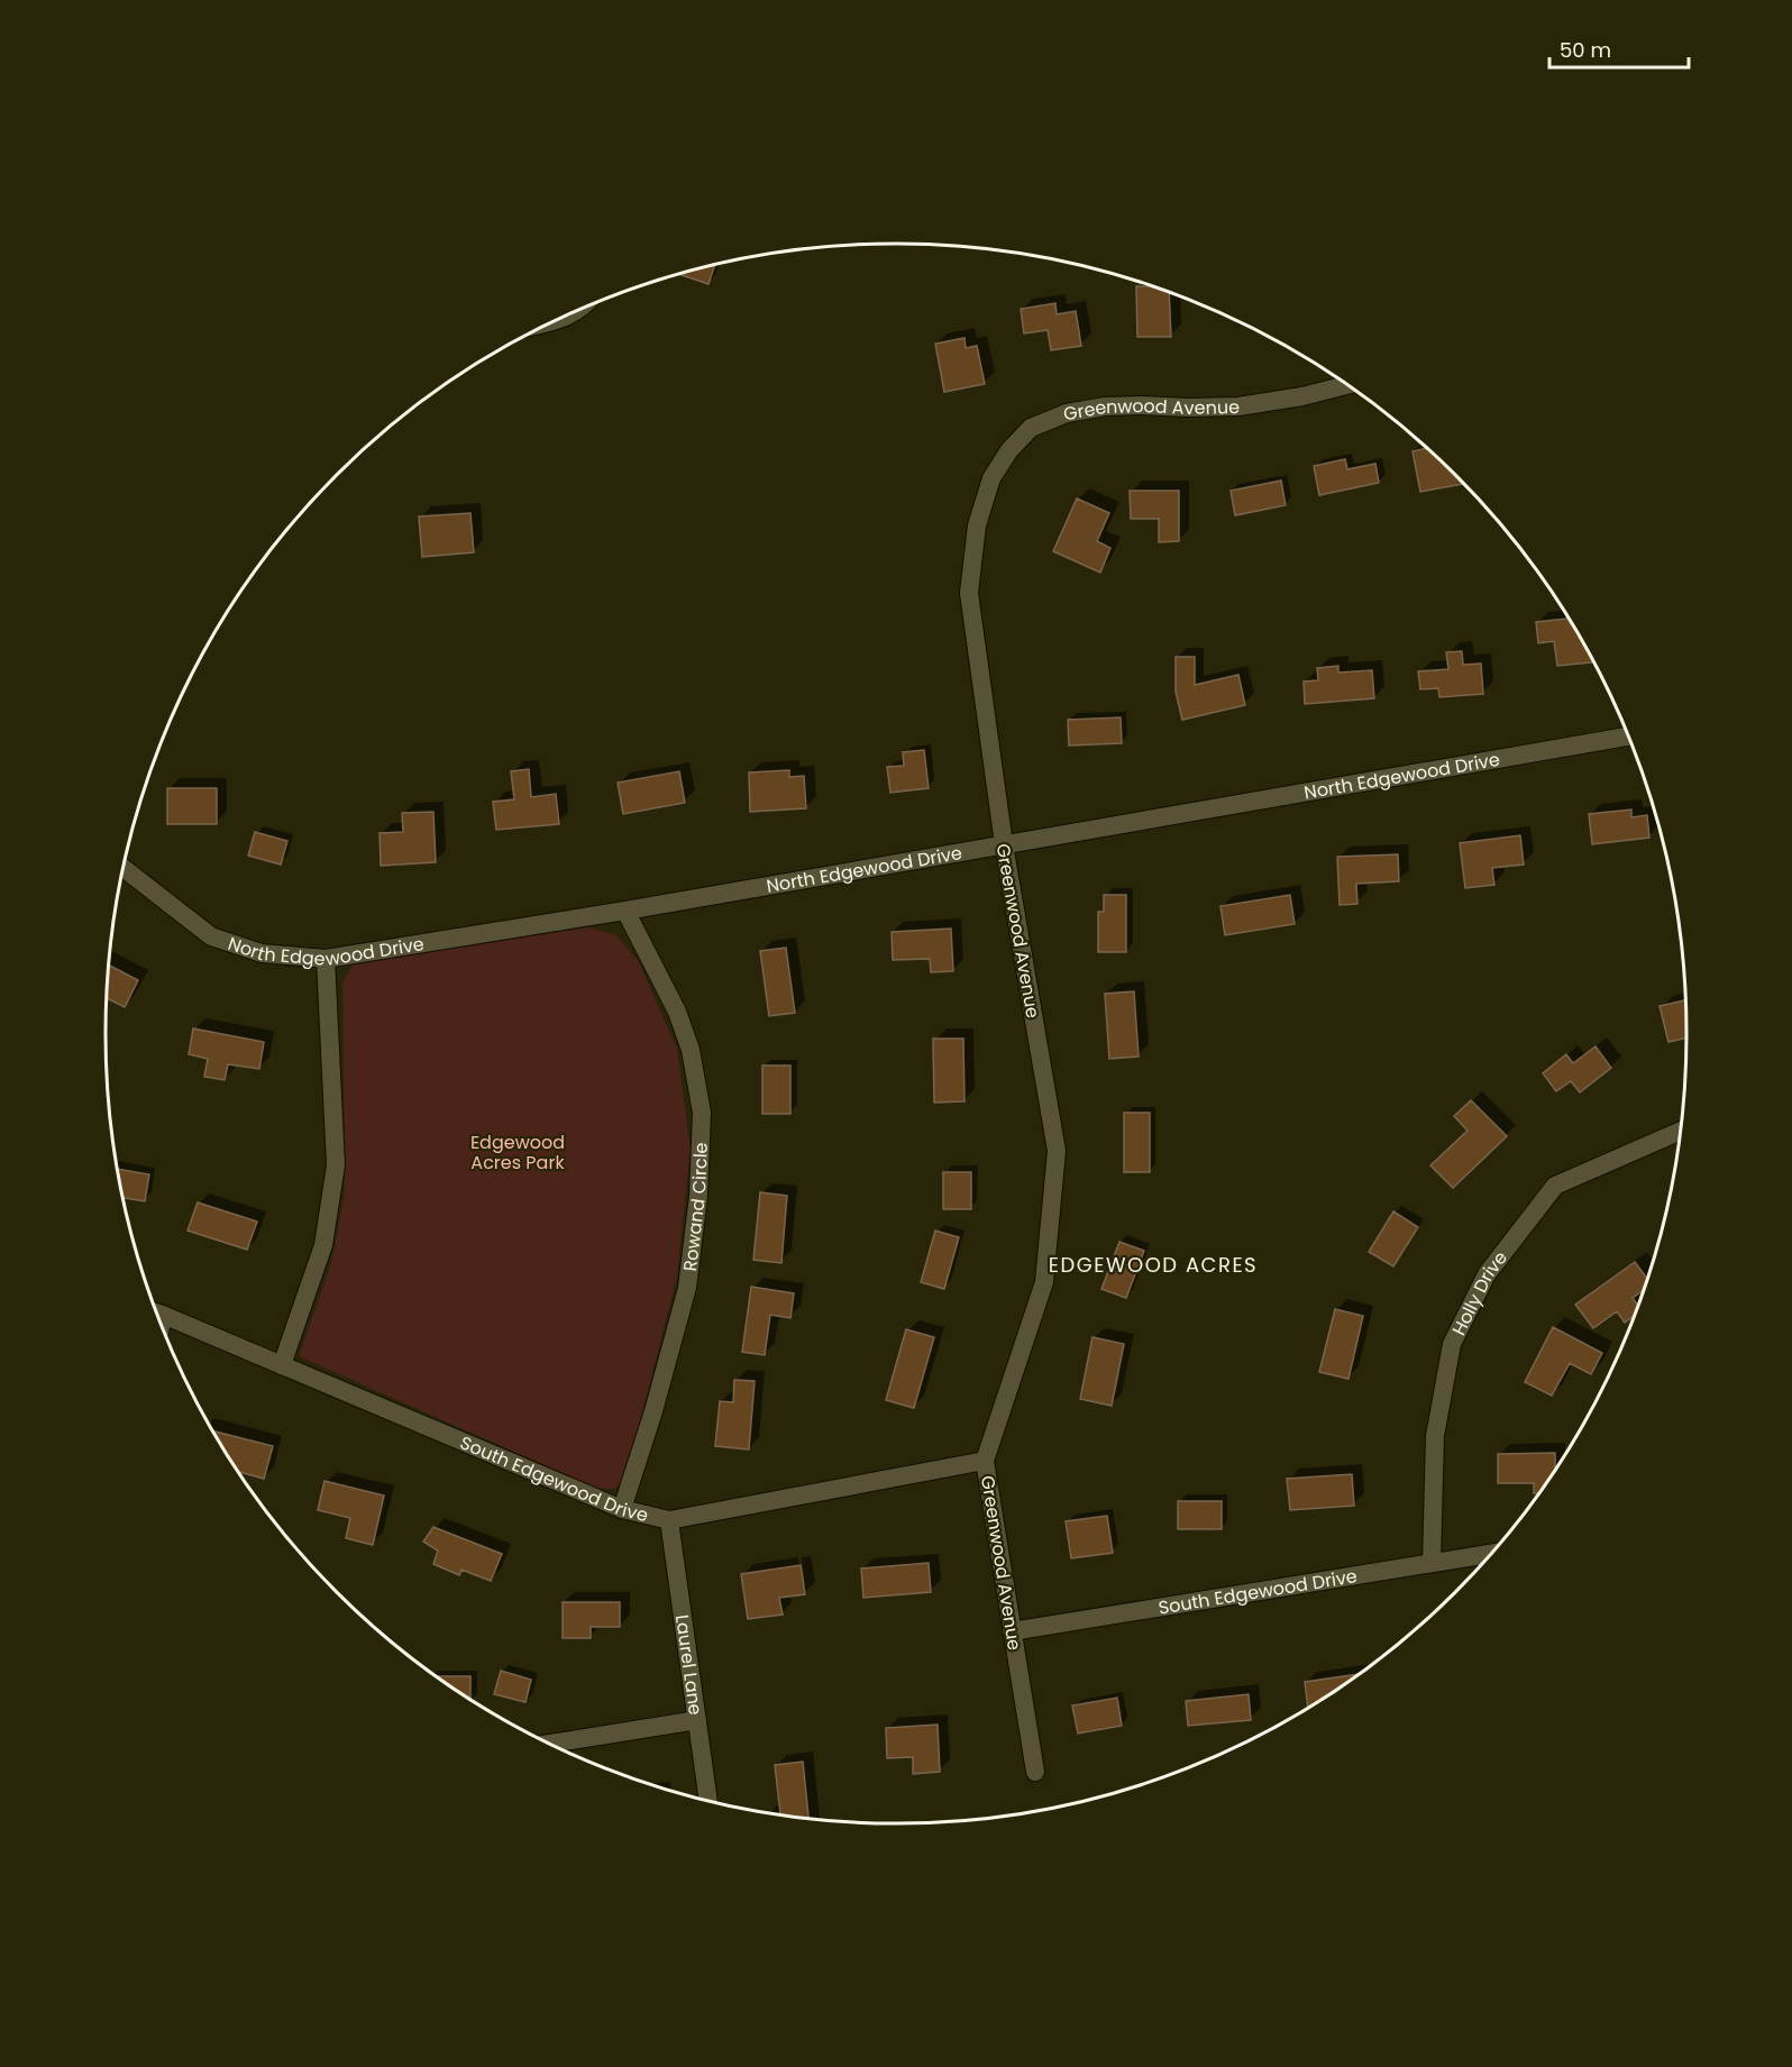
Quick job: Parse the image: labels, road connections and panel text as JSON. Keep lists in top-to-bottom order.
{
  "streets": {
    "street": [
      "Greenwood Avenue",
      "North Edgewood Drive",
      "Rowand Circle",
      "Holly Drive",
      "South Edgewood Drive",
      "Laurel Lane"
    ]
  },
  "crossings": [
    ["Greenwood Avenue", "North Edgewood Drive"],
    ["Greenwood Avenue", "South Edgewood Drive"],
    ["North Edgewood Drive", "Rowand Circle"],
    ["Rowand Circle", "South Edgewood Drive"],
    ["Holly Drive", "South Edgewood Drive"],
    ["South Edgewood Drive", "Laurel Lane"]
  ],
  "districts": ["EDGEWOOD ACRES"],
  "parks": ["Edgewood Acres Park"],
  "scale_bar": "50 m"
}
